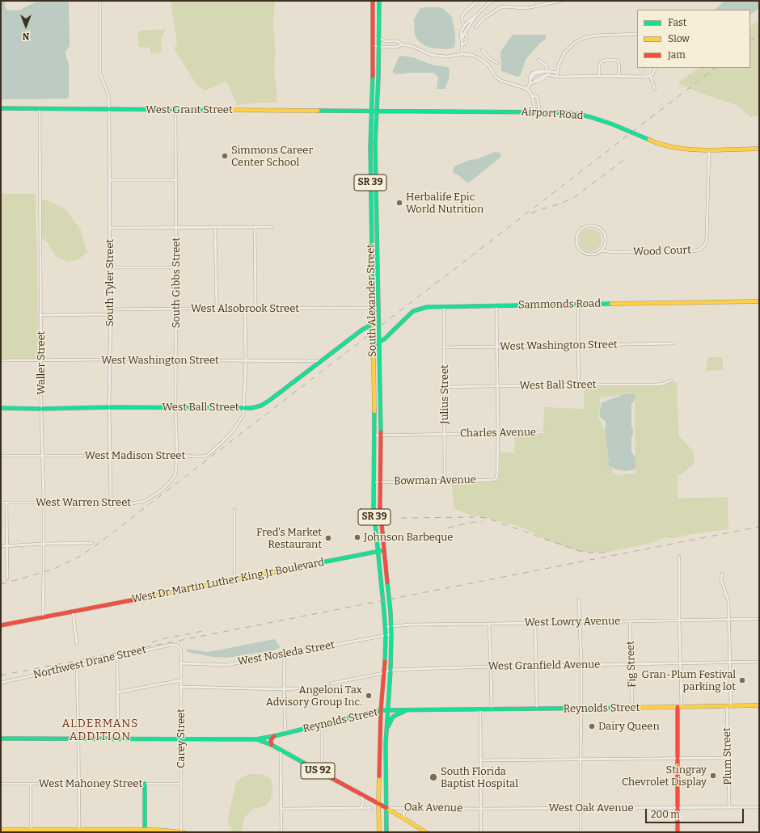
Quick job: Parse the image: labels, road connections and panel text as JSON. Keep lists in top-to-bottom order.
{
  "streets": {
    "main road": [
      "West Grant Street",
      "Airport Road",
      "SR 39",
      "South Alexander Street",
      "Sammonds Road",
      "West Ball Street",
      "West Dr Martin Luther King Jr Boulevard",
      "Reynolds Street",
      "US 92"
    ],
    "street": [
      "Wood Court",
      "South Tyler Street",
      "South Gibbs Street",
      "West Alsobrook Street",
      "West Washington Street",
      "Waller Street",
      "Julius Street",
      "Charles Avenue",
      "West Madison Street",
      "Bowman Avenue",
      "West Warren Street",
      "West Lowry Avenue",
      "West Nosleda Street",
      "Northwest Drane Street",
      "Fig Street",
      "West Granfield Avenue",
      "Carey Street",
      "Plum Street",
      "West Mahoney Street",
      "Oak Avenue",
      "West Oak Avenue"
    ]
  },
  "crossings": [
    ["West Grant Street", "Airport Road"],
    ["West Grant Street", "South Tyler Street"],
    ["West Grant Street", "South Gibbs Street"],
    ["West Grant Street", "South Alexander Street"],
    ["West Grant Street", "Waller Street"],
    ["Airport Road", "Wood Court"],
    ["Airport Road", "South Alexander Street"],
    ["SR 39", "South Alexander Street"],
    ["SR 39", "West Lowry Avenue"],
    ["SR 39", "West Nosleda Street"],
    ["SR 39", "West Granfield Avenue"],
    ["SR 39", "Reynolds Street"],
    ["SR 39", "US 92"],
    ["SR 39", "Oak Avenue"],
    ["South Tyler Street", "West Alsobrook Street"],
    ["South Tyler Street", "West Washington Street"],
    ["South Tyler Street", "West Ball Street"],
    ["South Tyler Street", "West Madison Street"],
    ["South Tyler Street", "West Warren Street"],
    ["South Gibbs Street", "West Alsobrook Street"],
    ["South Gibbs Street", "West Washington Street"],
    ["South Gibbs Street", "West Ball Street"],
    ["South Gibbs Street", "West Madison Street"],
    ["South Gibbs Street", "West Warren Street"],
    ["South Alexander Street", "Sammonds Road"],
    ["South Alexander Street", "West Alsobrook Street"],
    ["South Alexander Street", "West Ball Street"],
    ["South Alexander Street", "Charles Avenue"],
    ["South Alexander Street", "Bowman Avenue"],
    ["South Alexander Street", "West Dr Martin Luther King Jr Boulevard"],
    ["South Alexander Street", "West Lowry Avenue"],
    ["Sammonds Road", "Julius Street"],
    ["West Alsobrook Street", "West Madison Street"],
    ["West Washington Street", "Waller Street"],
    ["West Washington Street", "West Ball Street"],
    ["West Washington Street", "Julius Street"],
    ["West Washington Street", "West Madison Street"],
    ["Waller Street", "West Ball Street"],
    ["Waller Street", "West Madison Street"],
    ["Waller Street", "West Warren Street"],
    ["Waller Street", "West Dr Martin Luther King Jr Boulevard"],
    ["West Ball Street", "Julius Street"],
    ["West Ball Street", "West Madison Street"],
    ["Julius Street", "Charles Avenue"],
    ["Julius Street", "Bowman Avenue"],
    ["Charles Avenue", "Bowman Avenue"],
    ["West Madison Street", "West Warren Street"],
    ["West Lowry Avenue", "Fig Street"],
    ["West Lowry Avenue", "Plum Street"],
    ["West Nosleda Street", "Carey Street"],
    ["Northwest Drane Street", "Carey Street"],
    ["Fig Street", "West Granfield Avenue"],
    ["Fig Street", "Reynolds Street"],
    ["West Granfield Avenue", "Plum Street"],
    ["Reynolds Street", "Carey Street"],
    ["Reynolds Street", "Plum Street"],
    ["Reynolds Street", "US 92"],
    ["Carey Street", "West Mahoney Street"],
    ["Plum Street", "West Oak Avenue"],
    ["Oak Avenue", "West Oak Avenue"]
  ],
  "districts": ["ALDERMANS ADDITION"],
  "places": [
    "Simmons Career Center School",
    "Herbalife Epic World Nutrition",
    "Johnson Barbeque",
    "Fred's Market Restaurant",
    "Gran-Plum Festival parking lot",
    "Angeloni Tax Advisory Group Inc.",
    "Dairy Queen",
    "Stingray Chevrolet Display",
    "South Florida Baptist Hospital"
  ],
  "legend": ["Fast", "Slow", "Jam"],
  "scale_bar": "200 m",
  "north": "bottom"
}
